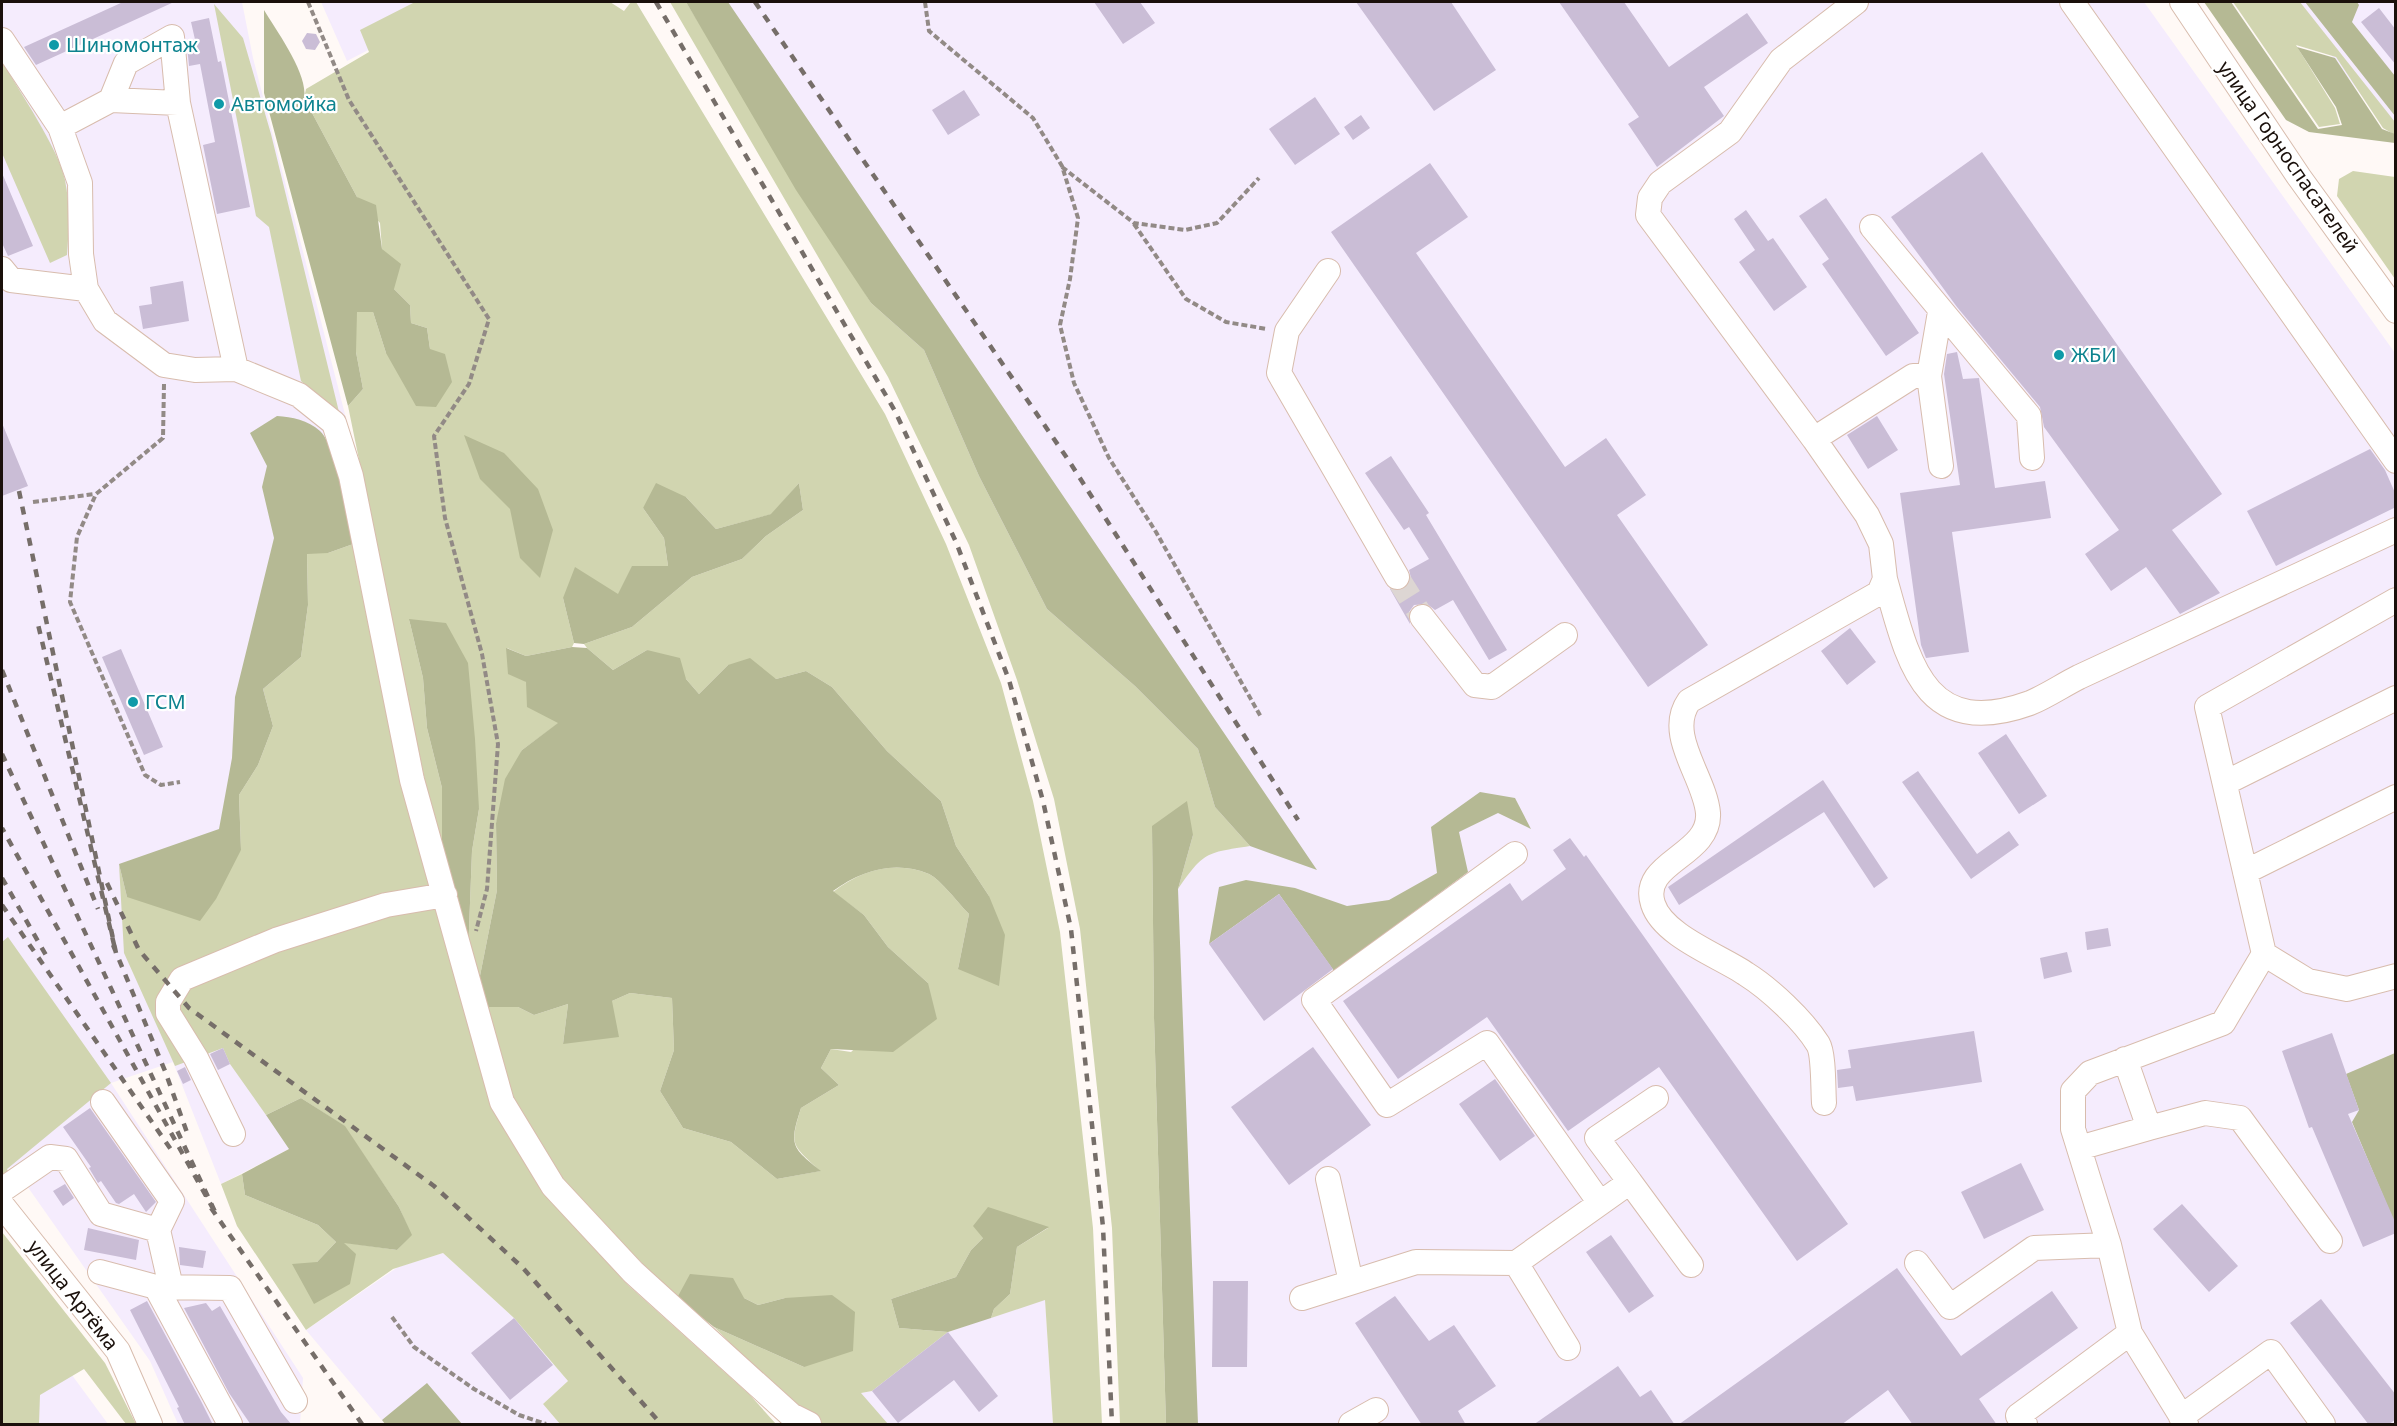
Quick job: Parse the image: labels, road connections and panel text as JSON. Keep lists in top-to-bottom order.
{
  "streets": {
    "street": ["улица Горноспасателей", "улица Артёма"]
  },
  "places": [
    "Шиномонтаж",
    "Автомойка",
    "ЖБИ",
    "ГСМ"
  ]
}
